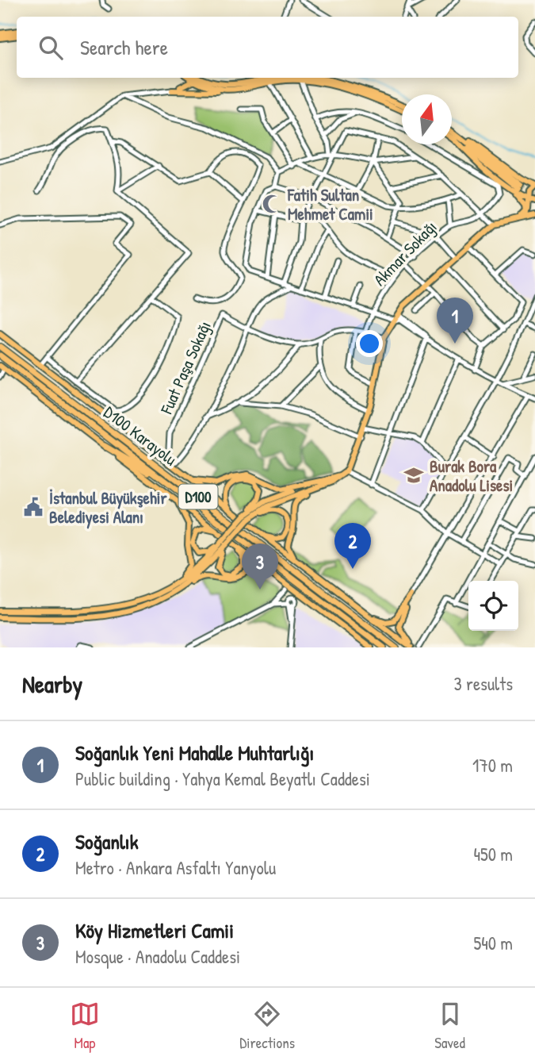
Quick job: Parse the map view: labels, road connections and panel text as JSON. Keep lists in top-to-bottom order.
{
  "streets": {
    "highway": ["D100 Karayolu", "D100"],
    "street": ["Akmar Sokağı", "Fuat Paşa Sokağı"]
  },
  "places": {
    "mosque": ["Fatih Sultan Mehmet Camii"],
    "school or university": ["Burak Bora Anadolu Lisesi"],
    "public building": ["İstanbul Büyükşehir Belediyesi Alanı"]
  },
  "north": "top",
  "page": {
    "search": "Search here",
    "pins": ["1", "2", "3"],
    "heading": ["Nearby", "3 results"],
    "list": [
      {
        "mark": "1",
        "name": "Soğanlık Yeni Mahalle Muhtarlığı",
        "note": "Public building · Yahya Kemal Beyatlı Caddesi",
        "value": "170 m"
      },
      {
        "mark": "2",
        "name": "Soğanlık",
        "note": "Metro · Ankara Asfaltı Yanyolu",
        "value": "450 m"
      },
      {
        "mark": "3",
        "name": "Köy Hizmetleri Camii",
        "note": "Mosque · Anadolu Caddesi",
        "value": "540 m"
      }
    ],
    "nav": ["Map", "Directions", "Saved"]
  }
}
